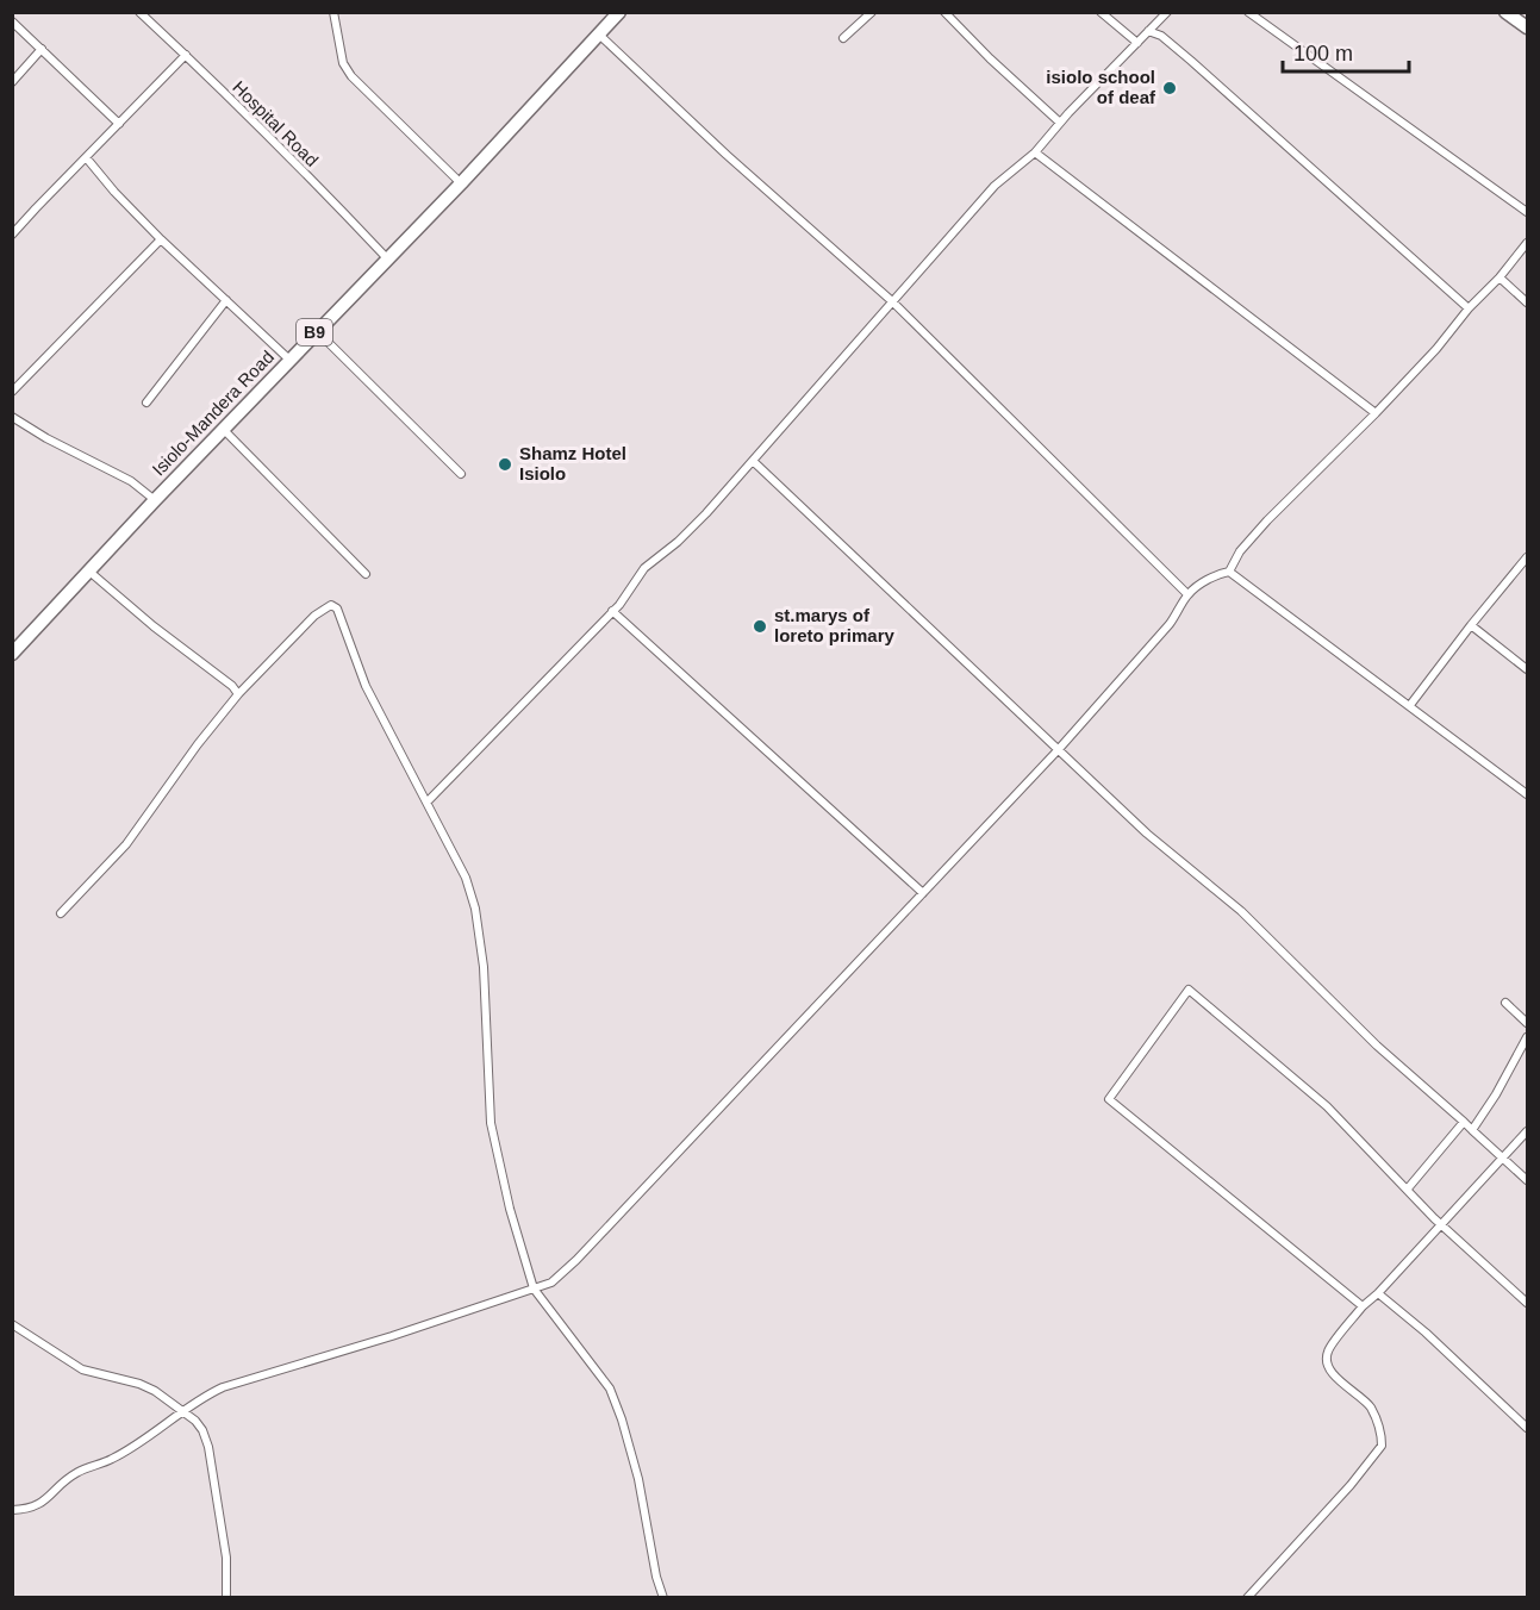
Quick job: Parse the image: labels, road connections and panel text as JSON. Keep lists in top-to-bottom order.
{
  "streets": {
    "highway": ["B9", "Isiolo-Mandera Road"],
    "street": ["Hospital Road"]
  },
  "crossings": [
    ["Hospital Road", "Isiolo-Mandera Road"]
  ],
  "places": ["isiolo school of deaf", "Shamz Hotel Isiolo", "st.marys of loreto primary"],
  "scale_bar": "100 m"
}
